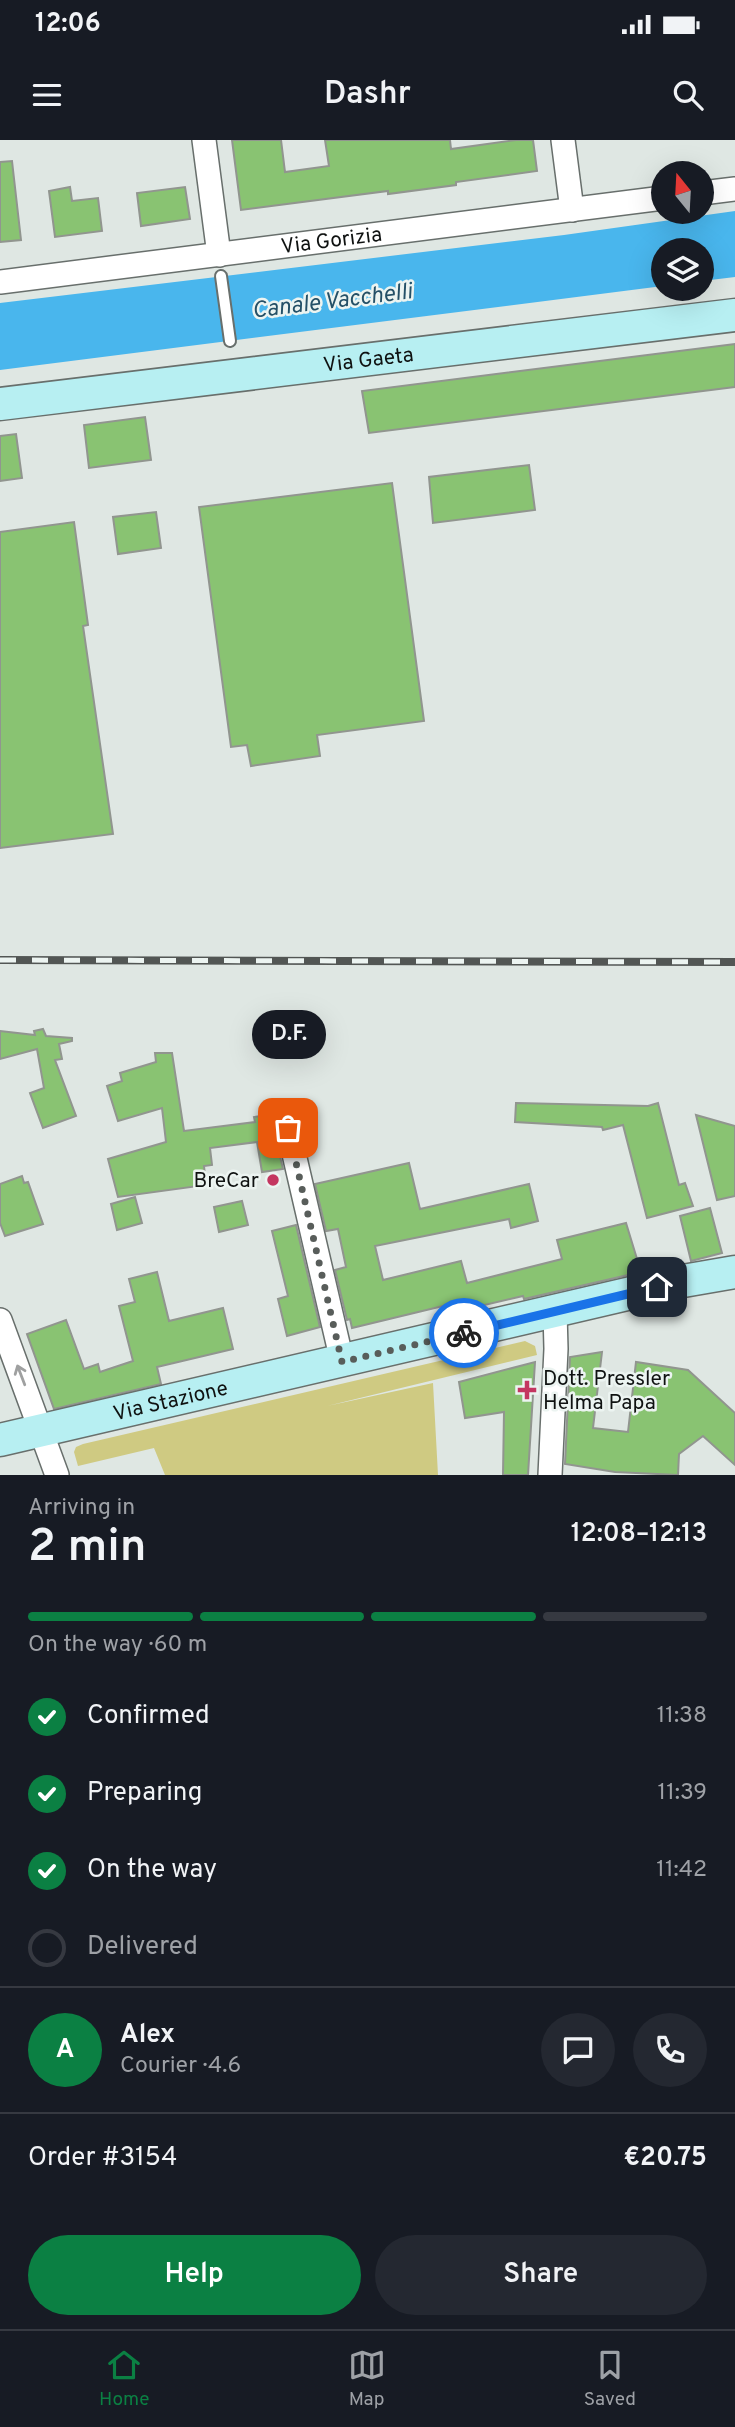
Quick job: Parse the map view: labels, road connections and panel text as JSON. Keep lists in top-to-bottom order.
{
  "streets": {
    "street": ["Via Gorizia", "Via Gaeta", "Via Stazione"]
  },
  "water": ["Canale Vacchelli"],
  "places": {
    "other": ["D.F.", "BreCar"],
    "health": ["Dott. Pressler Helma Papa"]
  },
  "north": "top",
  "page": {
    "status": "12:06",
    "header": "Dashr",
    "bubble": "D.F.",
    "heading": ["2 min", "Arriving in", "12:08–12:13"],
    "panel": [
      "Alex",
      "Courier · 4.6",
      "Order #3154",
      "€20.75"
    ],
    "bar": "On the way · 60 m",
    "list": [
      ["Confirmed", "11:38"],
      ["Preparing", "11:39"],
      ["On the way", "11:42"],
      "Delivered"
    ],
    "round": "A",
    "buttons": ["Help", "Share"],
    "tabs": ["Home", "Map", "Saved"]
  }
}
